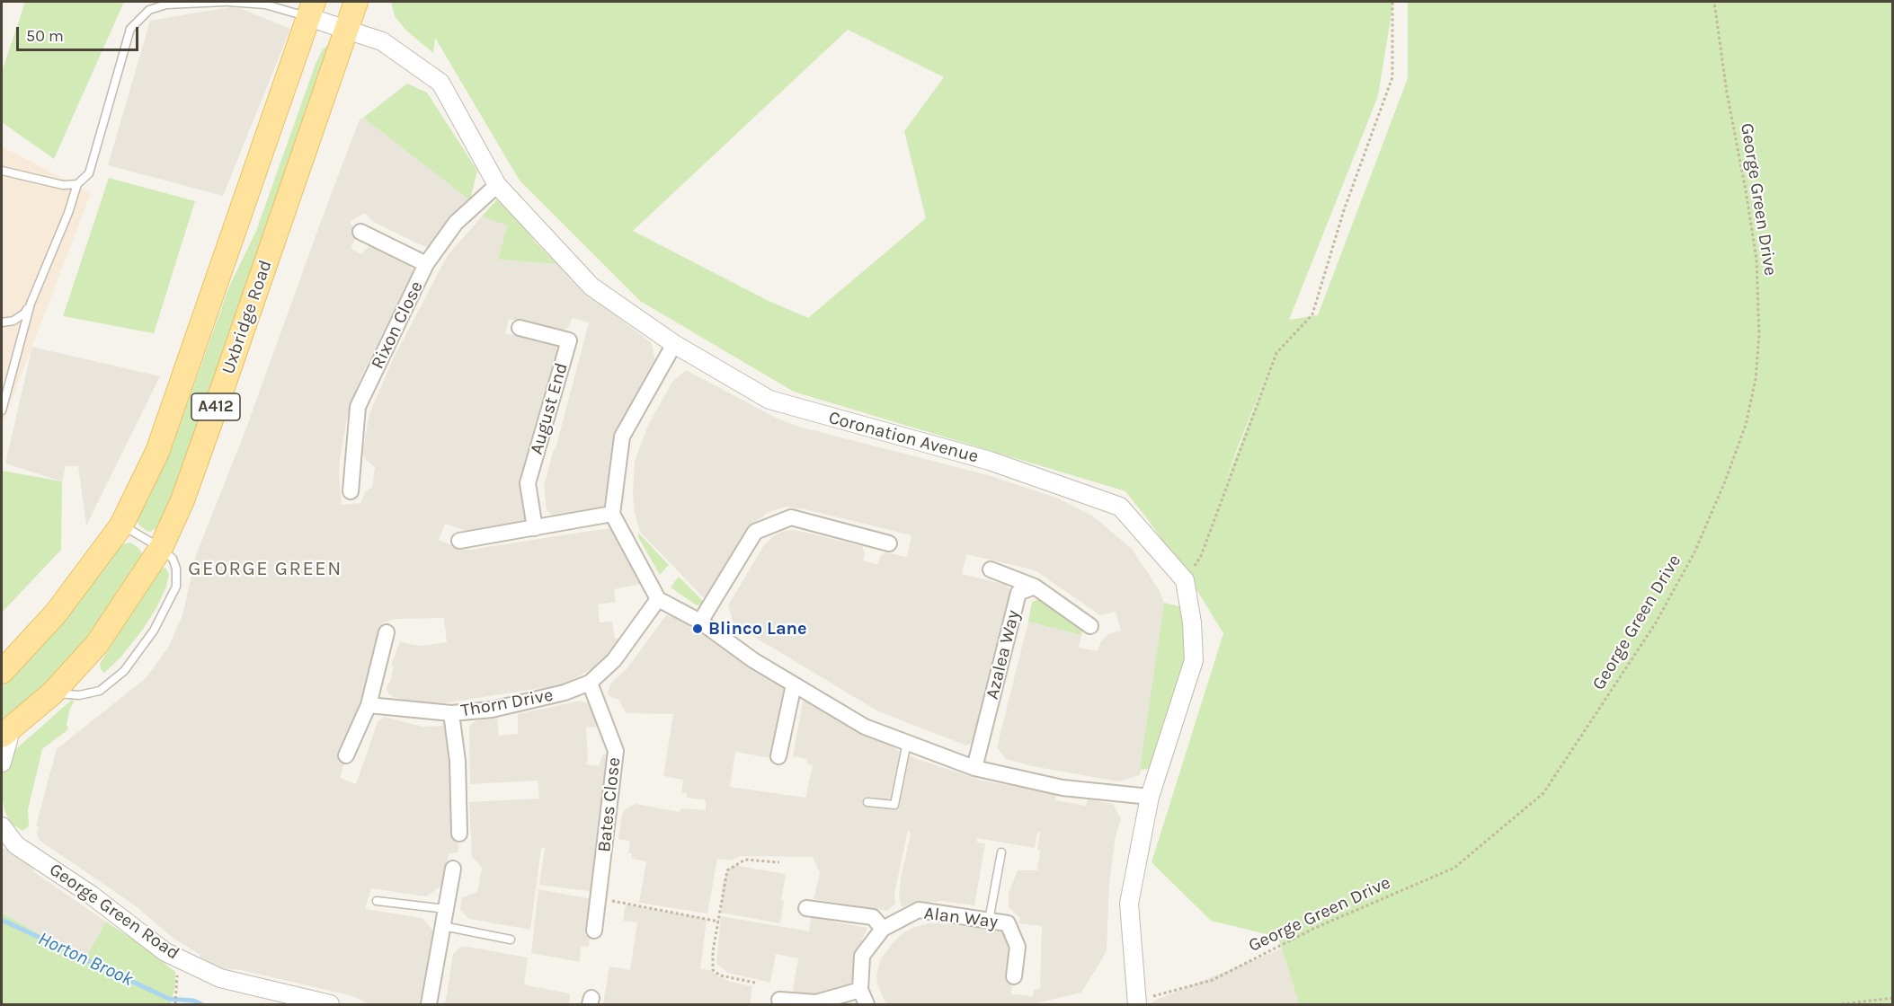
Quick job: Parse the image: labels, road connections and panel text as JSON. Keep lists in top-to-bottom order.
{
  "streets": {
    "main road": ["Uxbridge Road", "A412"],
    "street": [
      "Rixon Close",
      "August End",
      "Coronation Avenue",
      "Azalea Way",
      "Thorn Drive",
      "Bates Close",
      "George Green Road",
      "Alan Way"
    ],
    "path": ["George Green Drive"]
  },
  "crossings": [
    ["Uxbridge Road", "Coronation Avenue"],
    ["Rixon Close", "Coronation Avenue"],
    ["A412", "Coronation Avenue"],
    ["Thorn Drive", "Bates Close"]
  ],
  "districts": ["GEORGE GREEN"],
  "water": ["Horton Brook"],
  "places": ["Blinco Lane"],
  "scale_bar": "50 m"
}
